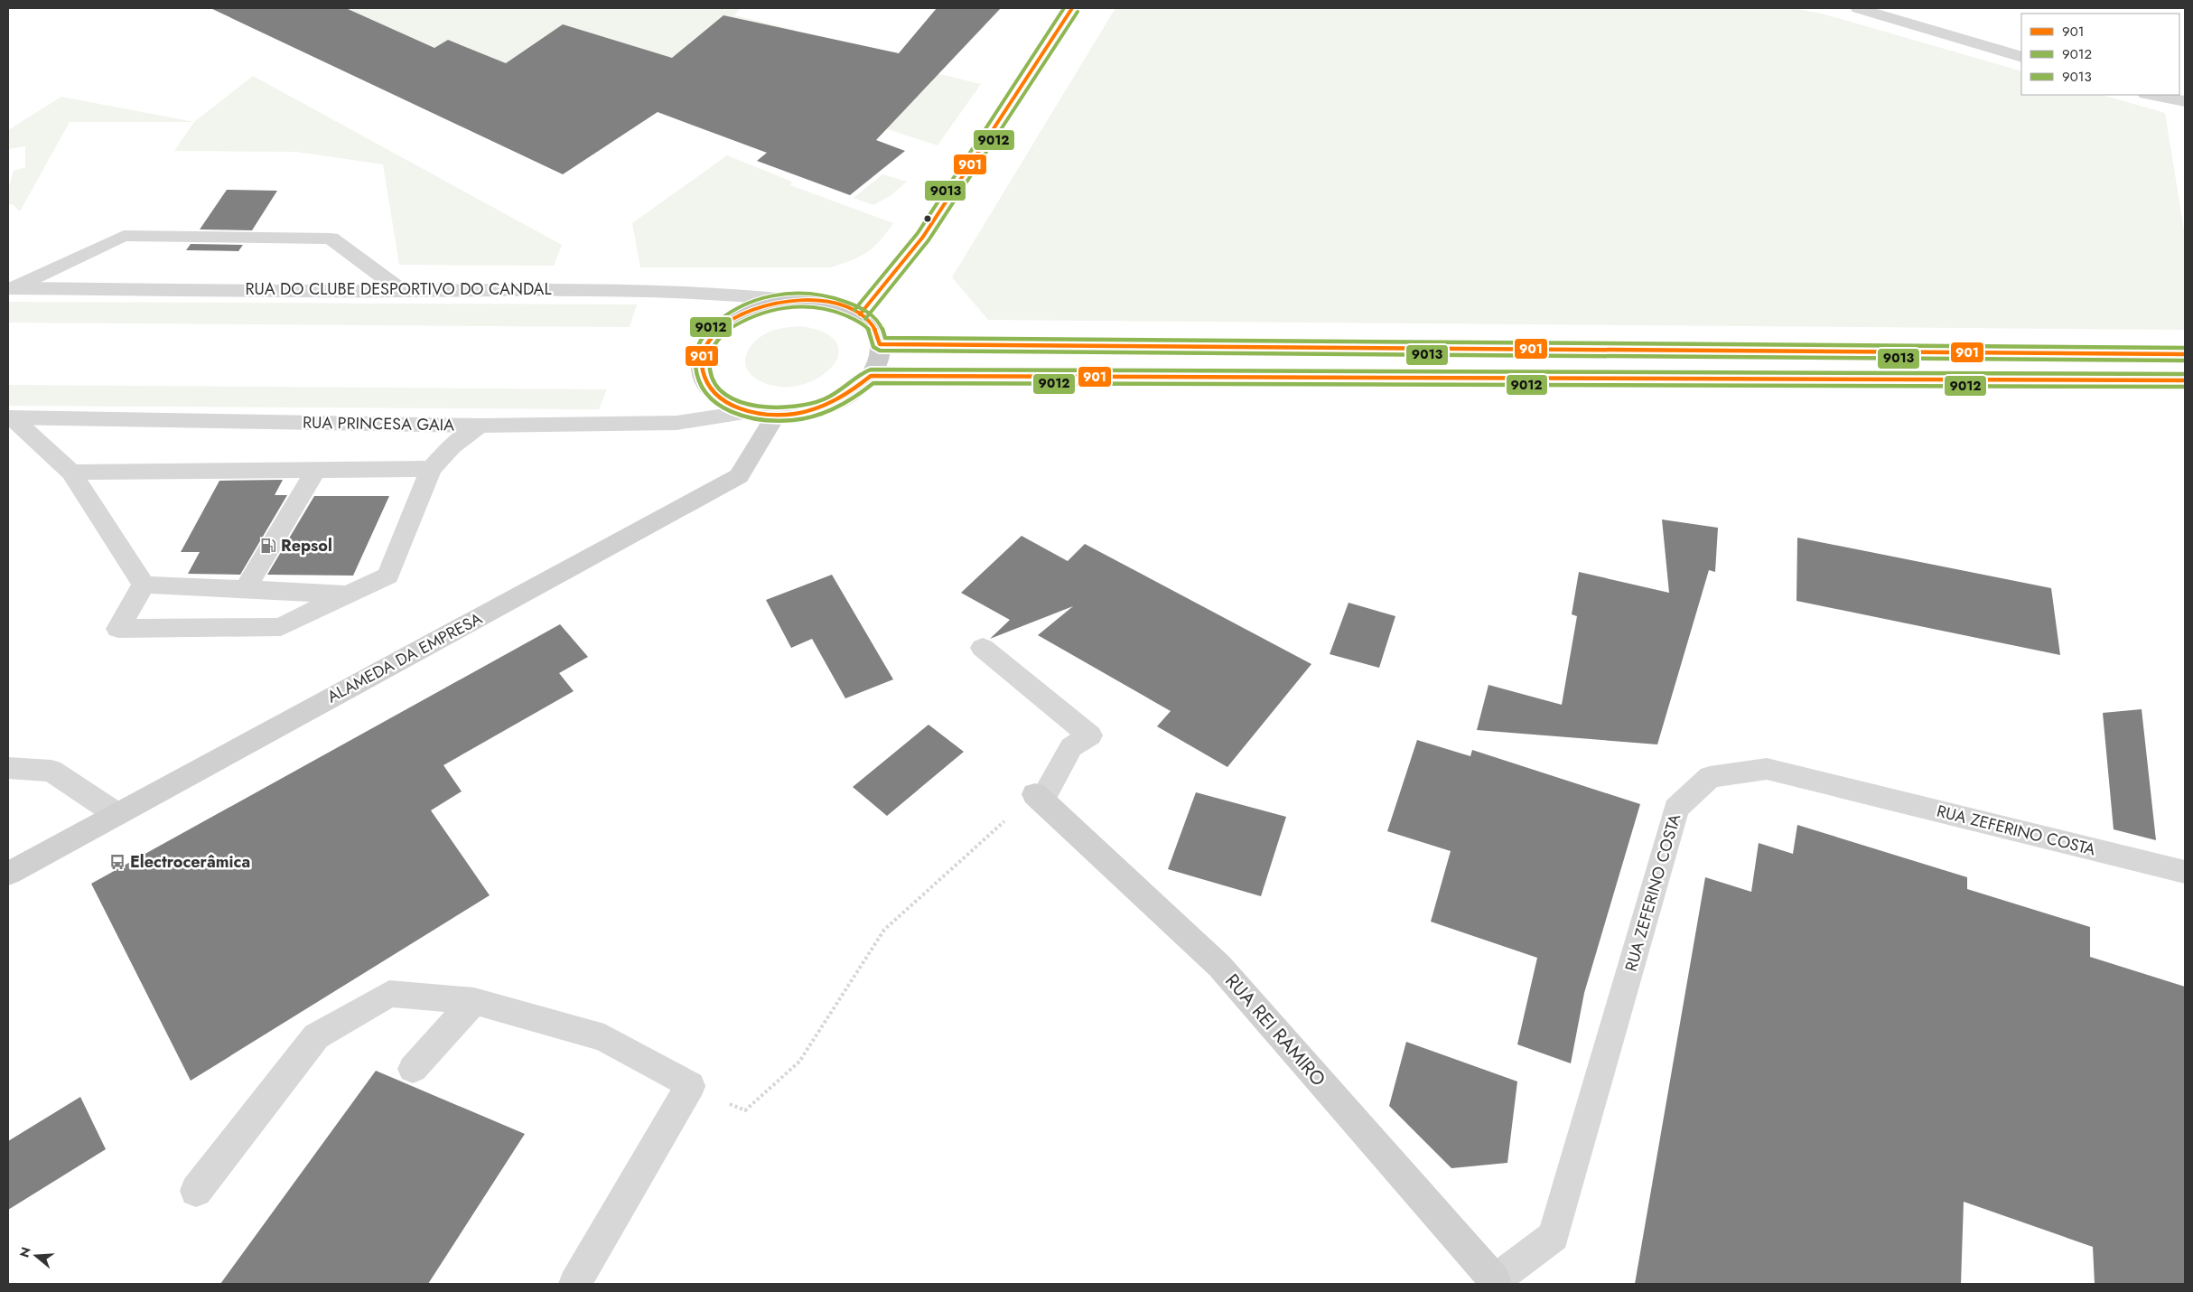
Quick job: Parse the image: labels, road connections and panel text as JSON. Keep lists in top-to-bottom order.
{
  "streets": {
    "street": [
      "RUA DO CLUBE DESPORTIVO DO CANDAL",
      "RUA PRINCESA GAIA",
      "ALAMEDA DA EMPRESA",
      "RUA ZEFERINO COSTA",
      "RUA REI RAMIRO"
    ]
  },
  "crossings": [
    ["RUA DO CLUBE DESPORTIVO DO CANDAL", "RUA PRINCESA GAIA"],
    ["RUA DO CLUBE DESPORTIVO DO CANDAL", "ALAMEDA DA EMPRESA"],
    ["RUA PRINCESA GAIA", "ALAMEDA DA EMPRESA"],
    ["RUA ZEFERINO COSTA", "RUA REI RAMIRO"]
  ],
  "places": {
    "fuel station": ["Repsol"],
    "bus stop": ["Electrocerâmica"]
  },
  "lines": ["transit line 901", "transit line 9013", "transit line 9012"],
  "legend": ["901", "9012", "9013"],
  "north": "left"
}
